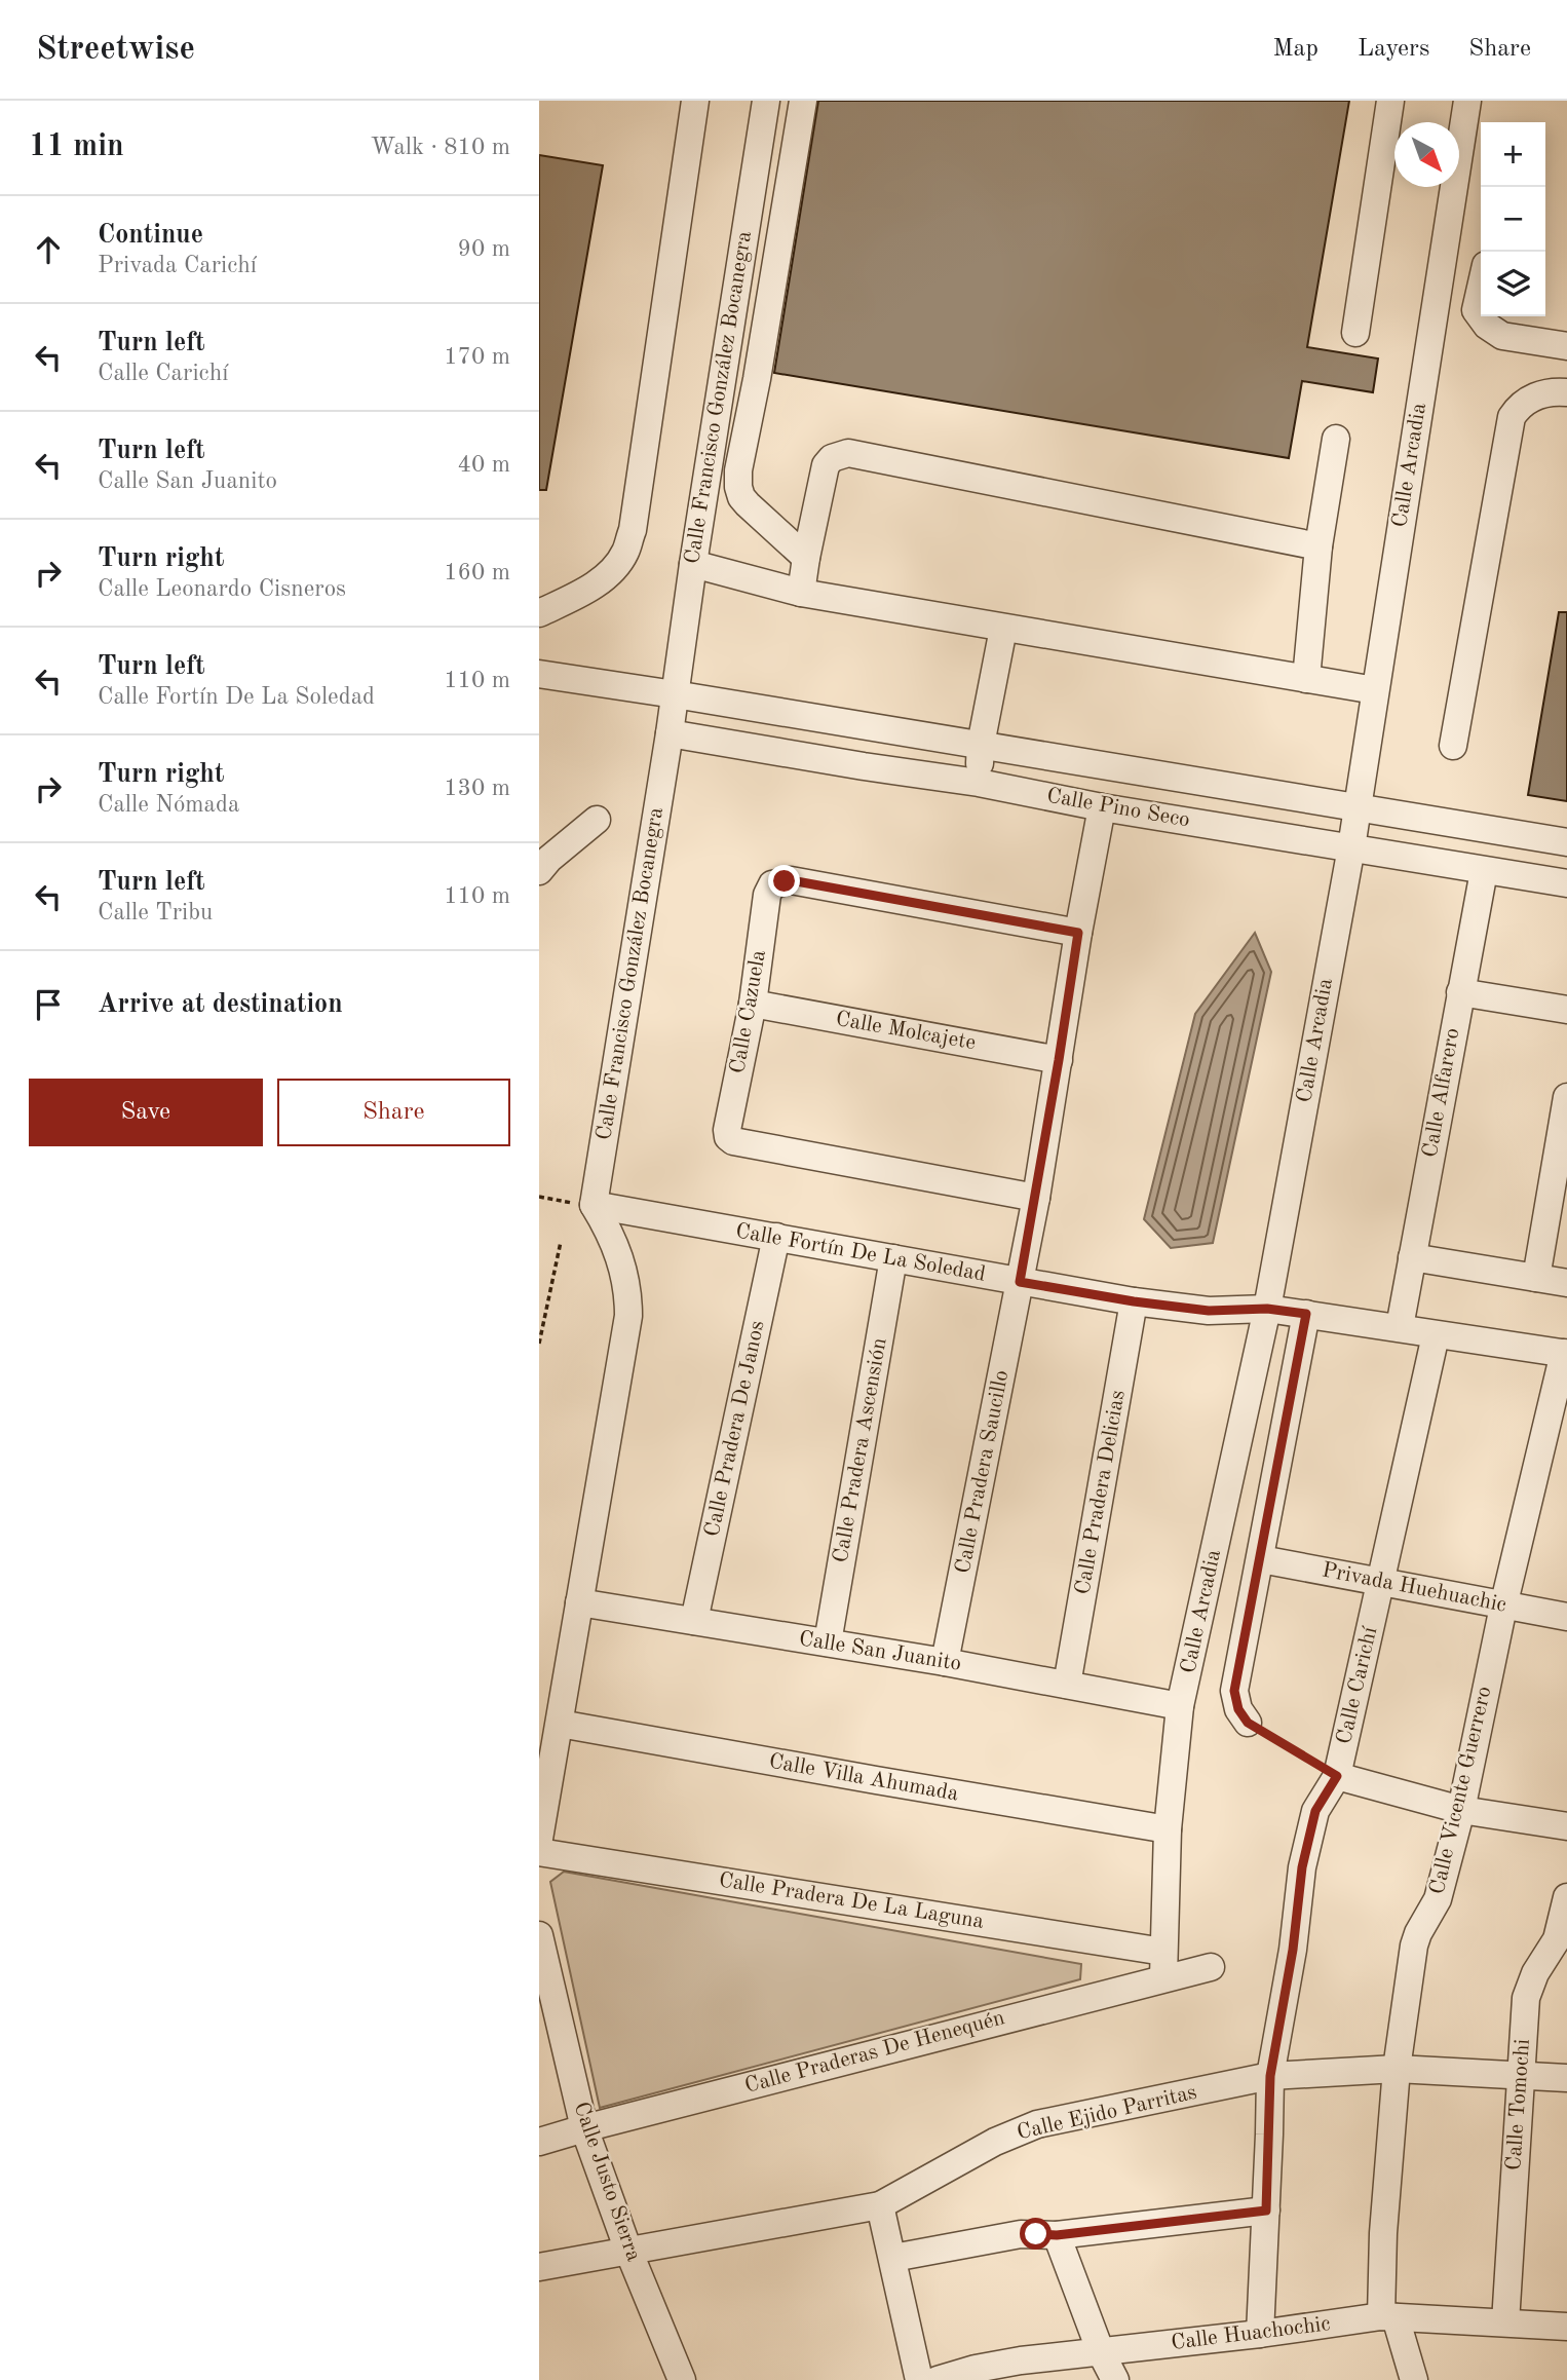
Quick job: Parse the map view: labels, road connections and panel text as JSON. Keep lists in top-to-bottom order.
{
  "streets": {
    "street": [
      "Calle Francisco González Bocanegra",
      "Calle Arcadia",
      "Calle Pino Seco",
      "Calle Cazuela",
      "Calle Molcajete",
      "Calle Alfarero",
      "Calle Fortín De La Soledad",
      "Calle Pradera De Janos",
      "Calle Pradera Ascensión",
      "Calle Pradera Saucillo",
      "Calle Pradera Delicias",
      "Privada Huehuachic",
      "Calle San Juanito",
      "Calle Carichí",
      "Calle Villa Ahumada",
      "Calle Vicente Guerrero",
      "Calle Pradera De La Laguna",
      "Calle Praderas De Henequén",
      "Calle Tomochi",
      "Calle Ejido Parritas",
      "Calle Justo Sierra",
      "Calle Huachochic"
    ]
  },
  "crossings": [
    ["Calle Francisco González Bocanegra", "Calle Pino Seco"],
    ["Calle Francisco González Bocanegra", "Calle Fortín De La Soledad"],
    ["Calle Arcadia", "Calle Pino Seco"],
    ["Calle Arcadia", "Calle Fortín De La Soledad"],
    ["Calle Arcadia", "Calle San Juanito"],
    ["Calle Arcadia", "Calle Villa Ahumada"],
    ["Calle Arcadia", "Calle Pradera De La Laguna"],
    ["Calle Arcadia", "Calle Praderas De Henequén"],
    ["Calle Pino Seco", "Calle Alfarero"],
    ["Calle Pino Seco", "Calle Pradera Saucillo"],
    ["Calle Cazuela", "Calle Molcajete"],
    ["Calle Cazuela", "Calle Pradera Saucillo"],
    ["Calle Molcajete", "Calle Pradera Saucillo"],
    ["Calle Fortín De La Soledad", "Calle Pradera De Janos"],
    ["Calle Fortín De La Soledad", "Calle Pradera Ascensión"],
    ["Calle Fortín De La Soledad", "Calle Pradera Saucillo"],
    ["Calle Fortín De La Soledad", "Calle Pradera Delicias"],
    ["Calle Fortín De La Soledad", "Calle Carichí"],
    ["Calle Fortín De La Soledad", "Calle Vicente Guerrero"],
    ["Calle Pradera De Janos", "Calle San Juanito"],
    ["Calle Pradera Ascensión", "Calle San Juanito"],
    ["Calle Pradera Saucillo", "Calle San Juanito"],
    ["Calle Pradera Delicias", "Calle San Juanito"],
    ["Privada Huehuachic", "Calle Carichí"],
    ["Privada Huehuachic", "Calle Vicente Guerrero"],
    ["Calle Carichí", "Calle Ejido Parritas"],
    ["Calle Carichí", "Calle Huachochic"],
    ["Calle Vicente Guerrero", "Calle Ejido Parritas"],
    ["Calle Vicente Guerrero", "Calle Huachochic"],
    ["Calle Pradera De La Laguna", "Calle Praderas De Henequén"],
    ["Calle Praderas De Henequén", "Calle Justo Sierra"],
    ["Calle Tomochi", "Calle Ejido Parritas"],
    ["Calle Tomochi", "Calle Huachochic"],
    ["Calle Ejido Parritas", "Calle Justo Sierra"]
  ],
  "north": "bottom right",
  "page": {
    "header": "Streetwise",
    "nav": ["Map", "Layers", "Share"],
    "heading": ["11 min", "Walk · 810 m"],
    "map_buttons": ["+", "−"],
    "list": [
      ["Continue", "Privada Carichí", "90 m"],
      ["Turn left", "Calle Carichí", "170 m"],
      ["Turn left", "Calle San Juanito", "40 m"],
      ["Turn right", "Calle Leonardo Cisneros", "160 m"],
      ["Turn left", "Calle Fortín De La Soledad", "110 m"],
      ["Turn right", "Calle Nómada", "130 m"],
      ["Turn left", "Calle Tribu", "110 m"],
      "Arrive at destination"
    ],
    "buttons": ["Save", "Share"]
  }
}
